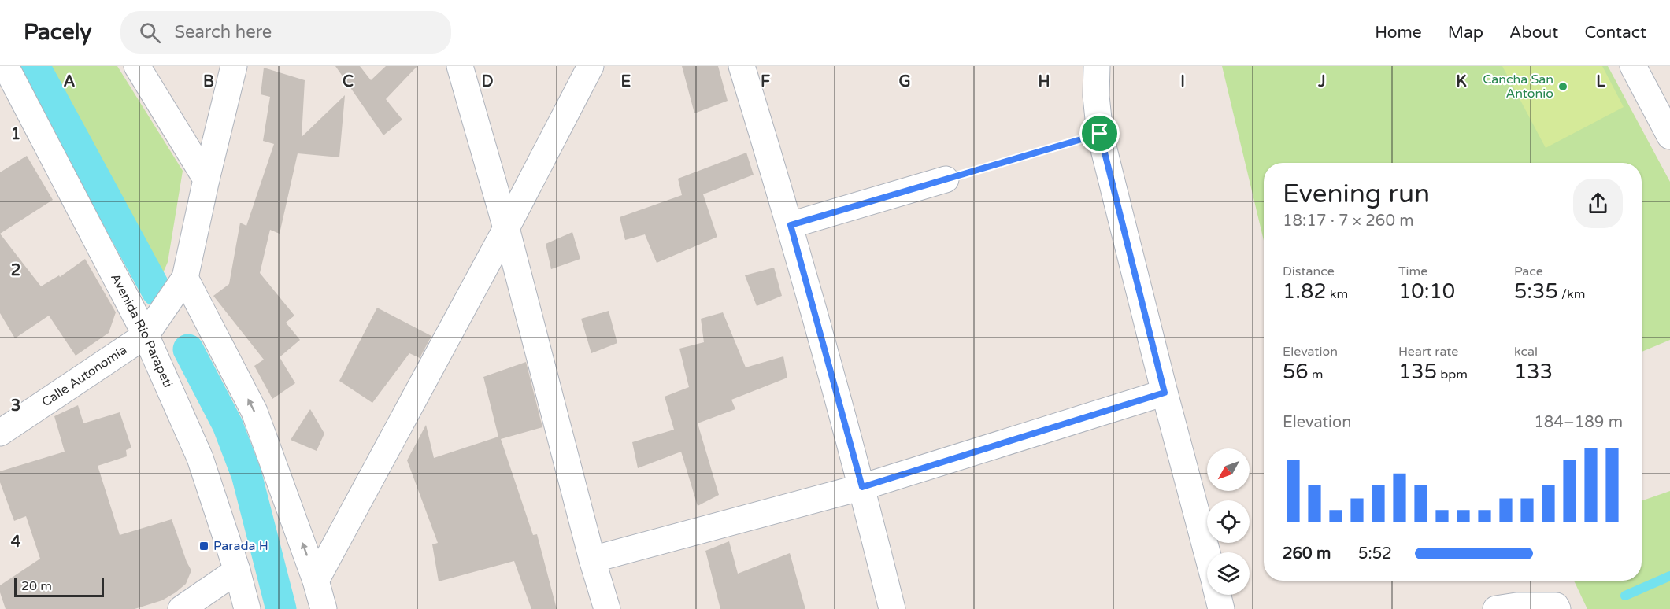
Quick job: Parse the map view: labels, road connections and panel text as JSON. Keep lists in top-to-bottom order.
{
  "streets": {
    "street": ["Avenida Río Parapeti", "Calle Autonomía"]
  },
  "crossings": [
    ["Avenida Río Parapeti", "Calle Autonomía"]
  ],
  "places": {
    "other": ["Cancha San Antonio"],
    "transit": ["Parada H"]
  },
  "scale_bar": "20 m",
  "north": "bottom left",
  "page": {
    "header": "Pacely",
    "search": "Search here",
    "nav": [
      "Home",
      "Map",
      "About",
      "Contact"
    ],
    "heading": ["Evening run", "18:17 · 7 × 260 m"],
    "stats": [
      ["Distance", "1.82 km"],
      ["Time", "10:10"],
      ["Pace", "5:35 /km"],
      ["Elevation", "56 m"],
      ["Heart rate", "135 bpm"],
      ["kcal", "133"]
    ],
    "chart": ["Elevation", "184–189 m"],
    "list": [
      {
        "name": "260 m",
        "note": "5:52"
      }
    ],
    "scale": "20 m"
  },
  "grid": {
    "columns": [
      "A",
      "B",
      "C",
      "D",
      "E",
      "F",
      "G",
      "H",
      "I",
      "J",
      "K",
      "L"
    ],
    "rows": [
      "1",
      "2",
      "3",
      "4"
    ]
  }
}
